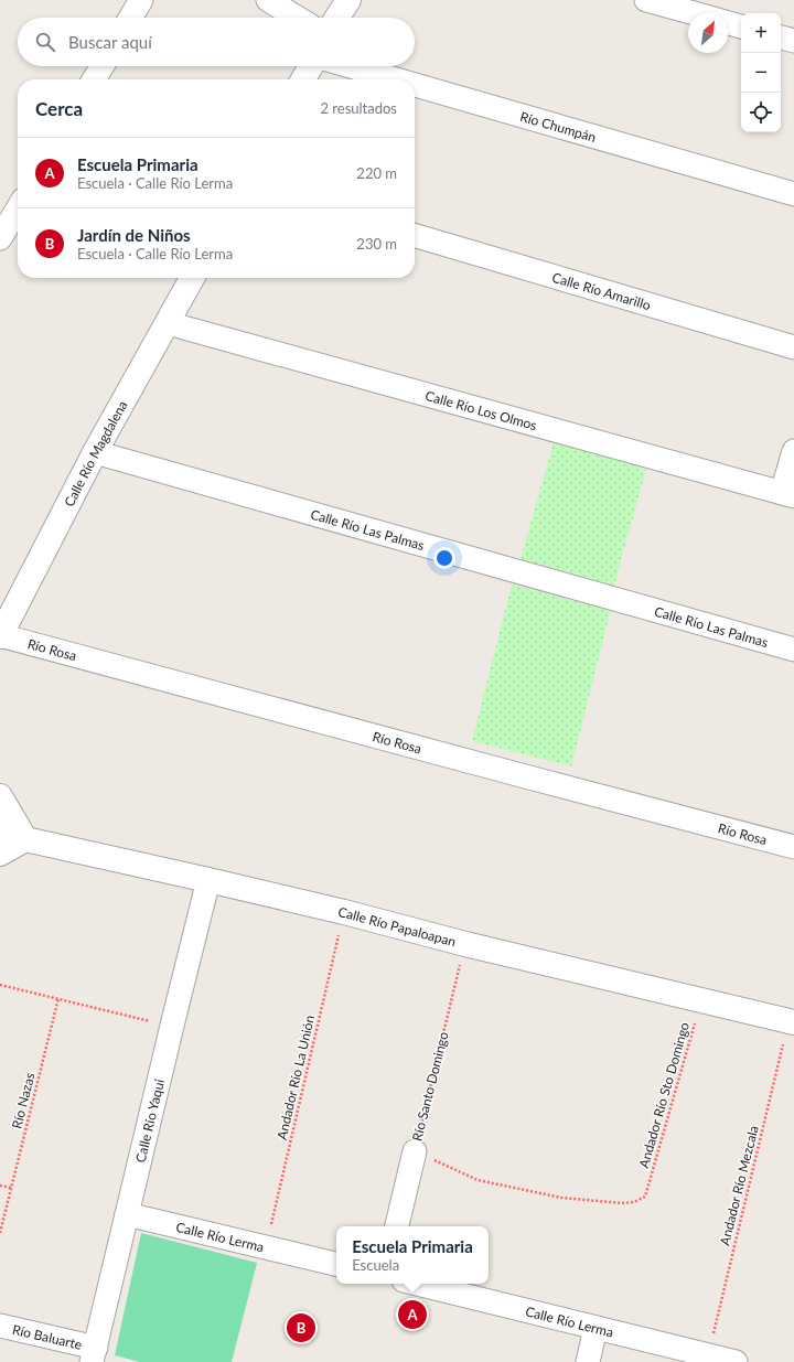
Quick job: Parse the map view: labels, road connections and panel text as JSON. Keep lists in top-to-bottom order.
{
  "streets": {
    "street": [
      "Río Chumpán",
      "Calle Río Amarillo",
      "Calle Río Los Olmos",
      "Calle Río Magdalena",
      "Calle Río Las Palmas",
      "Río Rosa",
      "Calle Río Papaloapan",
      "Río Santo Domingo",
      "Calle Río Yaqui",
      "Calle Río Lerma",
      "Río Baluarte"
    ],
    "path": [
      "Andador Río La Unión",
      "Andador Río Sto Domingo",
      "Río Nazas",
      "Andador Río Mezcala"
    ]
  },
  "crossings": [
    ["Calle Río Los Olmos", "Calle Río Magdalena"],
    ["Calle Río Magdalena", "Calle Río Las Palmas"],
    ["Calle Río Magdalena", "Río Rosa"],
    ["Calle Río Papaloapan", "Andador Río La Unión"],
    ["Calle Río Papaloapan", "Río Santo Domingo"],
    ["Calle Río Papaloapan", "Andador Río Sto Domingo"],
    ["Calle Río Papaloapan", "Calle Río Yaqui"],
    ["Calle Río Papaloapan", "Andador Río Mezcala"],
    ["Andador Río La Unión", "Calle Río Lerma"],
    ["Río Santo Domingo", "Andador Río Sto Domingo"],
    ["Calle Río Yaqui", "Calle Río Lerma"],
    ["Calle Río Yaqui", "Río Baluarte"],
    ["Andador Río Mezcala", "Calle Río Lerma"]
  ],
  "north": "top right",
  "page": {
    "map_buttons": ["+", "−"],
    "search": "Buscar aquí",
    "heading": ["Cerca", "2 resultados"],
    "list": [
      {
        "mark": "A",
        "name": "Escuela Primaria",
        "note": "Escuela · Calle Río Lerma",
        "value": "220 m"
      },
      {
        "mark": "B",
        "name": "Jardín de Niños",
        "note": "Escuela · Calle Río Lerma",
        "value": "230 m"
      }
    ],
    "popup": ["Escuela Primaria", "Escuela"],
    "pins": ["A", "B"]
  }
}
